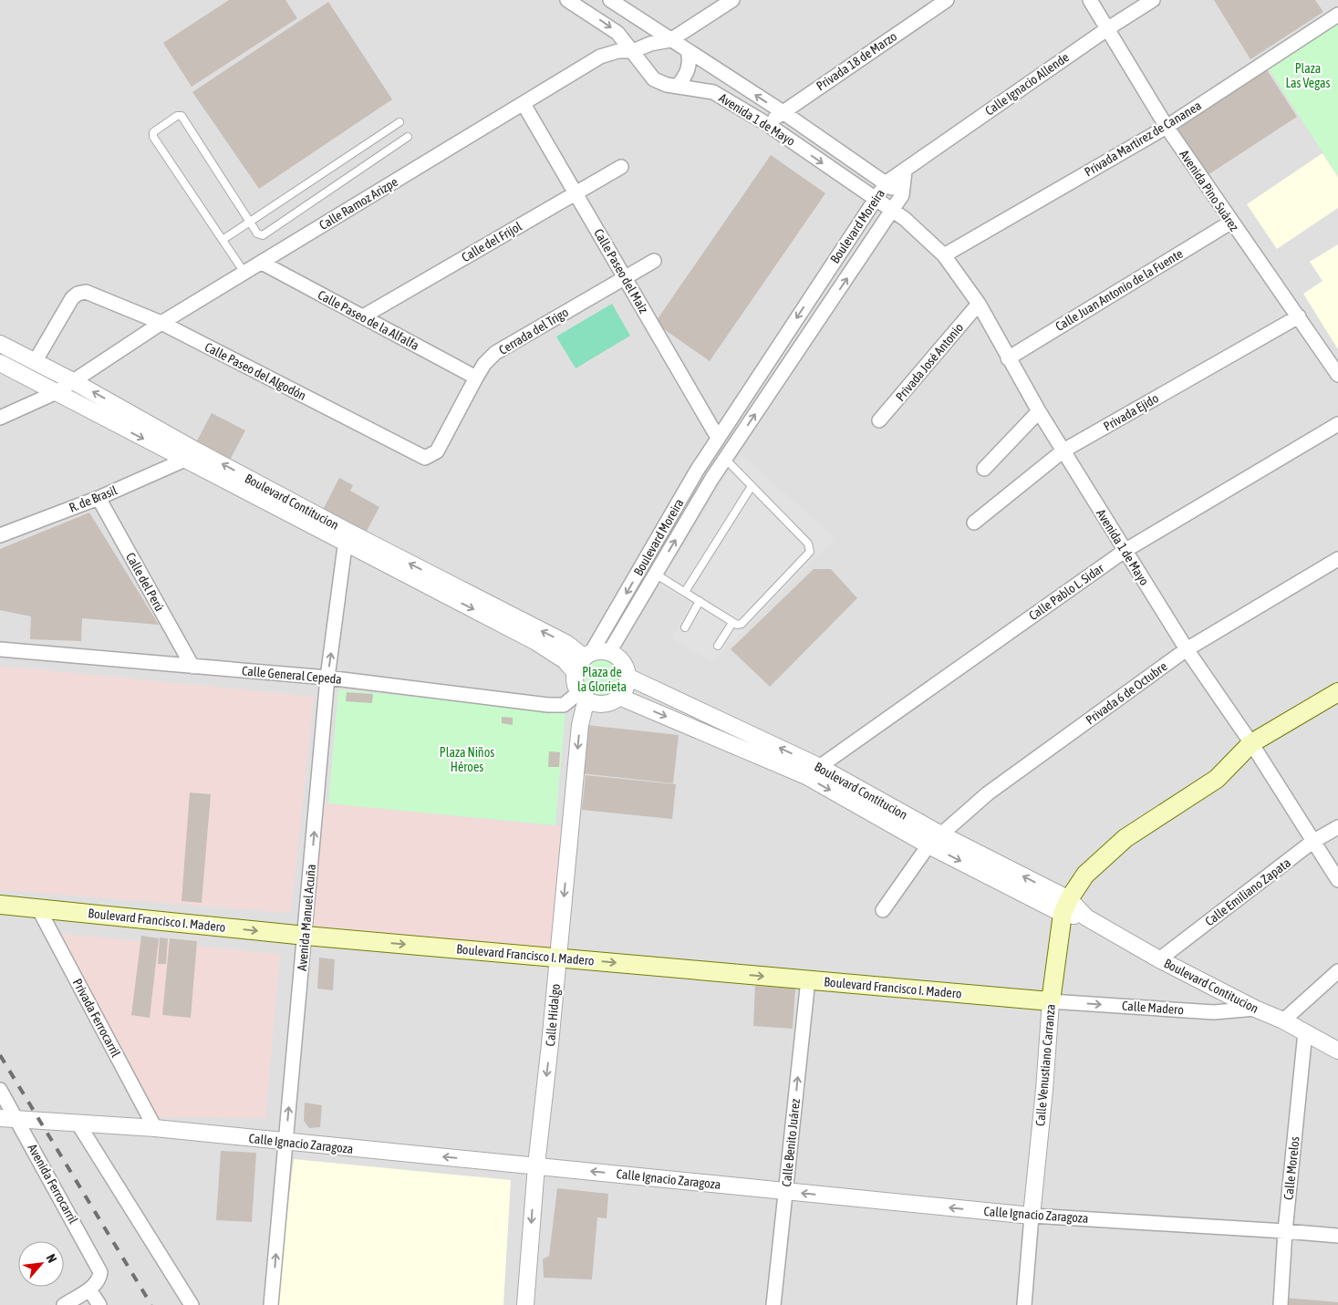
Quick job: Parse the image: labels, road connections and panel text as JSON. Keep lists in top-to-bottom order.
{
  "streets": {
    "main road": ["Boulevard Francisco I. Madero", "Calle Venustiano Carranza"],
    "street": [
      "Privada 18 de Marzo",
      "Calle Ignacio Allende",
      "Avenida 1 de Mayo",
      "Privada Martirez de Cananea",
      "Avenida Pino Suárez",
      "Calle Ramoz Arizpe",
      "Boulevard Moreira",
      "Calle del Frijol",
      "Calle Paseo del Maíz",
      "Calle Juan Antonio de la Fuente",
      "Calle Paseo de la Alfalfa",
      "Cerrada del Trigo",
      "Privada José Antonio",
      "Calle Paseo del Algodón",
      "Privada Ejido",
      "R. de Brasil",
      "Boulevard Contitucion",
      "Calle del Perú",
      "Calle Pablo L. Sidar",
      "Calle General Cepeda",
      "Privada 6 de Octubre",
      "Calle Emiliano Zapata",
      "Avenida Manuel Acuña",
      "Calle Madero",
      "Calle Hidalgo",
      "Privada Ferrocarril",
      "Calle Benito Juárez",
      "Calle Ignacio Zaragoza",
      "Calle Morelos",
      "Avenida Ferrocarril"
    ]
  },
  "crossings": [
    ["Privada 18 de Marzo", "Avenida 1 de Mayo"],
    ["Calle Ignacio Allende", "Avenida Pino Suárez"],
    ["Calle Ignacio Allende", "Boulevard Moreira"],
    ["Avenida 1 de Mayo", "Privada Martirez de Cananea"],
    ["Avenida 1 de Mayo", "Calle Ramoz Arizpe"],
    ["Avenida 1 de Mayo", "Boulevard Moreira"],
    ["Avenida 1 de Mayo", "Calle Juan Antonio de la Fuente"],
    ["Avenida 1 de Mayo", "Privada José Antonio"],
    ["Avenida 1 de Mayo", "Privada Ejido"],
    ["Avenida 1 de Mayo", "Calle Pablo L. Sidar"],
    ["Avenida 1 de Mayo", "Privada 6 de Octubre"],
    ["Avenida 1 de Mayo", "Calle Emiliano Zapata"],
    ["Privada Martirez de Cananea", "Avenida Pino Suárez"],
    ["Avenida Pino Suárez", "Calle Juan Antonio de la Fuente"],
    ["Avenida Pino Suárez", "Privada Ejido"],
    ["Calle Ramoz Arizpe", "Calle Paseo del Maíz"],
    ["Calle Ramoz Arizpe", "Calle Paseo de la Alfalfa"],
    ["Calle Ramoz Arizpe", "Calle Paseo del Algodón"],
    ["Calle Ramoz Arizpe", "Boulevard Contitucion"],
    ["Boulevard Moreira", "Calle Paseo del Maíz"],
    ["Boulevard Moreira", "Boulevard Contitucion"],
    ["Boulevard Moreira", "Calle General Cepeda"],
    ["Boulevard Moreira", "Calle Hidalgo"],
    ["Calle del Frijol", "Calle Paseo del Maíz"],
    ["Calle del Frijol", "Calle Paseo de la Alfalfa"],
    ["Calle Paseo del Maíz", "Cerrada del Trigo"],
    ["Calle Paseo de la Alfalfa", "Cerrada del Trigo"],
    ["Cerrada del Trigo", "Calle Paseo del Algodón"],
    ["Calle Paseo del Algodón", "Boulevard Contitucion"],
    ["R. de Brasil", "Boulevard Contitucion"],
    ["R. de Brasil", "Calle del Perú"],
    ["Boulevard Contitucion", "Calle Pablo L. Sidar"],
    ["Boulevard Contitucion", "Calle General Cepeda"],
    ["Boulevard Contitucion", "Privada 6 de Octubre"],
    ["Boulevard Contitucion", "Calle Emiliano Zapata"],
    ["Boulevard Contitucion", "Avenida Manuel Acuña"],
    ["Boulevard Contitucion", "Calle Madero"],
    ["Boulevard Contitucion", "Calle Hidalgo"],
    ["Boulevard Contitucion", "Calle Venustiano Carranza"],
    ["Boulevard Contitucion", "Calle Morelos"],
    ["Calle del Perú", "Calle General Cepeda"],
    ["Calle General Cepeda", "Avenida Manuel Acuña"],
    ["Calle General Cepeda", "Calle Hidalgo"],
    ["Avenida Manuel Acuña", "Boulevard Francisco I. Madero"],
    ["Avenida Manuel Acuña", "Calle Ignacio Zaragoza"],
    ["Boulevard Francisco I. Madero", "Calle Madero"],
    ["Boulevard Francisco I. Madero", "Calle Hidalgo"],
    ["Boulevard Francisco I. Madero", "Privada Ferrocarril"],
    ["Boulevard Francisco I. Madero", "Calle Venustiano Carranza"],
    ["Boulevard Francisco I. Madero", "Calle Benito Juárez"],
    ["Calle Madero", "Calle Venustiano Carranza"],
    ["Calle Hidalgo", "Calle Ignacio Zaragoza"],
    ["Privada Ferrocarril", "Calle Ignacio Zaragoza"],
    ["Calle Venustiano Carranza", "Calle Ignacio Zaragoza"],
    ["Calle Benito Juárez", "Calle Ignacio Zaragoza"],
    ["Calle Ignacio Zaragoza", "Calle Morelos"],
    ["Calle Ignacio Zaragoza", "Avenida Ferrocarril"]
  ],
  "one_way": [
    "Avenida Manuel Acuña",
    "Boulevard Francisco I. Madero",
    "Calle Madero",
    "Calle Hidalgo",
    "Calle Benito Juárez",
    "Calle Ignacio Zaragoza"
  ],
  "parks": ["Plaza Las Vegas", "Plaza de la Glorieta", "Plaza Niños Héroes"],
  "north": "top right"
}
